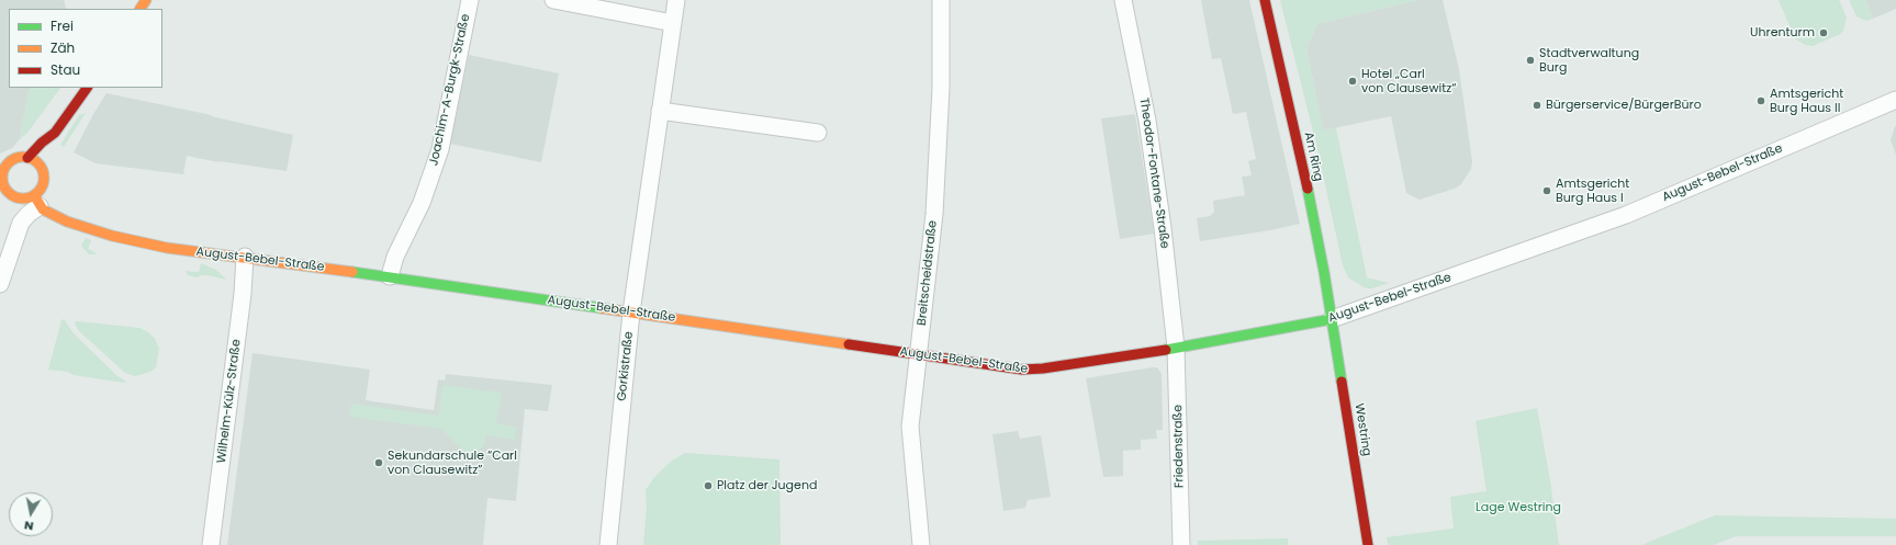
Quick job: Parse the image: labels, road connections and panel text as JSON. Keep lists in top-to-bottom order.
{
  "streets": {
    "street": [
      "Joachim-A-Burgk-Straße",
      "Am Ring",
      "Theodor-Fontane-Straße",
      "August-Bebel-Straße",
      "Breitscheidstraße",
      "Gorkistraße",
      "Wilhelm-Külz-Straße",
      "Westring",
      "Friedenstraße"
    ]
  },
  "crossings": [
    ["Joachim-A-Burgk-Straße", "August-Bebel-Straße"],
    ["Am Ring", "August-Bebel-Straße"],
    ["Am Ring", "Westring"],
    ["Theodor-Fontane-Straße", "August-Bebel-Straße"],
    ["Theodor-Fontane-Straße", "Friedenstraße"],
    ["August-Bebel-Straße", "Breitscheidstraße"],
    ["August-Bebel-Straße", "Gorkistraße"],
    ["August-Bebel-Straße", "Wilhelm-Külz-Straße"],
    ["August-Bebel-Straße", "Westring"],
    ["August-Bebel-Straße", "Friedenstraße"]
  ],
  "parks": ["Lage Westring"],
  "places": [
    "Uhrenturm",
    "Stadtverwaltung Burg",
    "Hotel „Carl von Clausewitz“",
    "Amtsgericht Burg Haus II",
    "Bürgerservice/BürgerBüro",
    "Amtsgericht Burg Haus I",
    "Sekundarschule “Carl von Clausewitz”",
    "Platz der Jugend"
  ],
  "legend": ["Frei", "Zäh", "Stau"],
  "north": "bottom"
}
